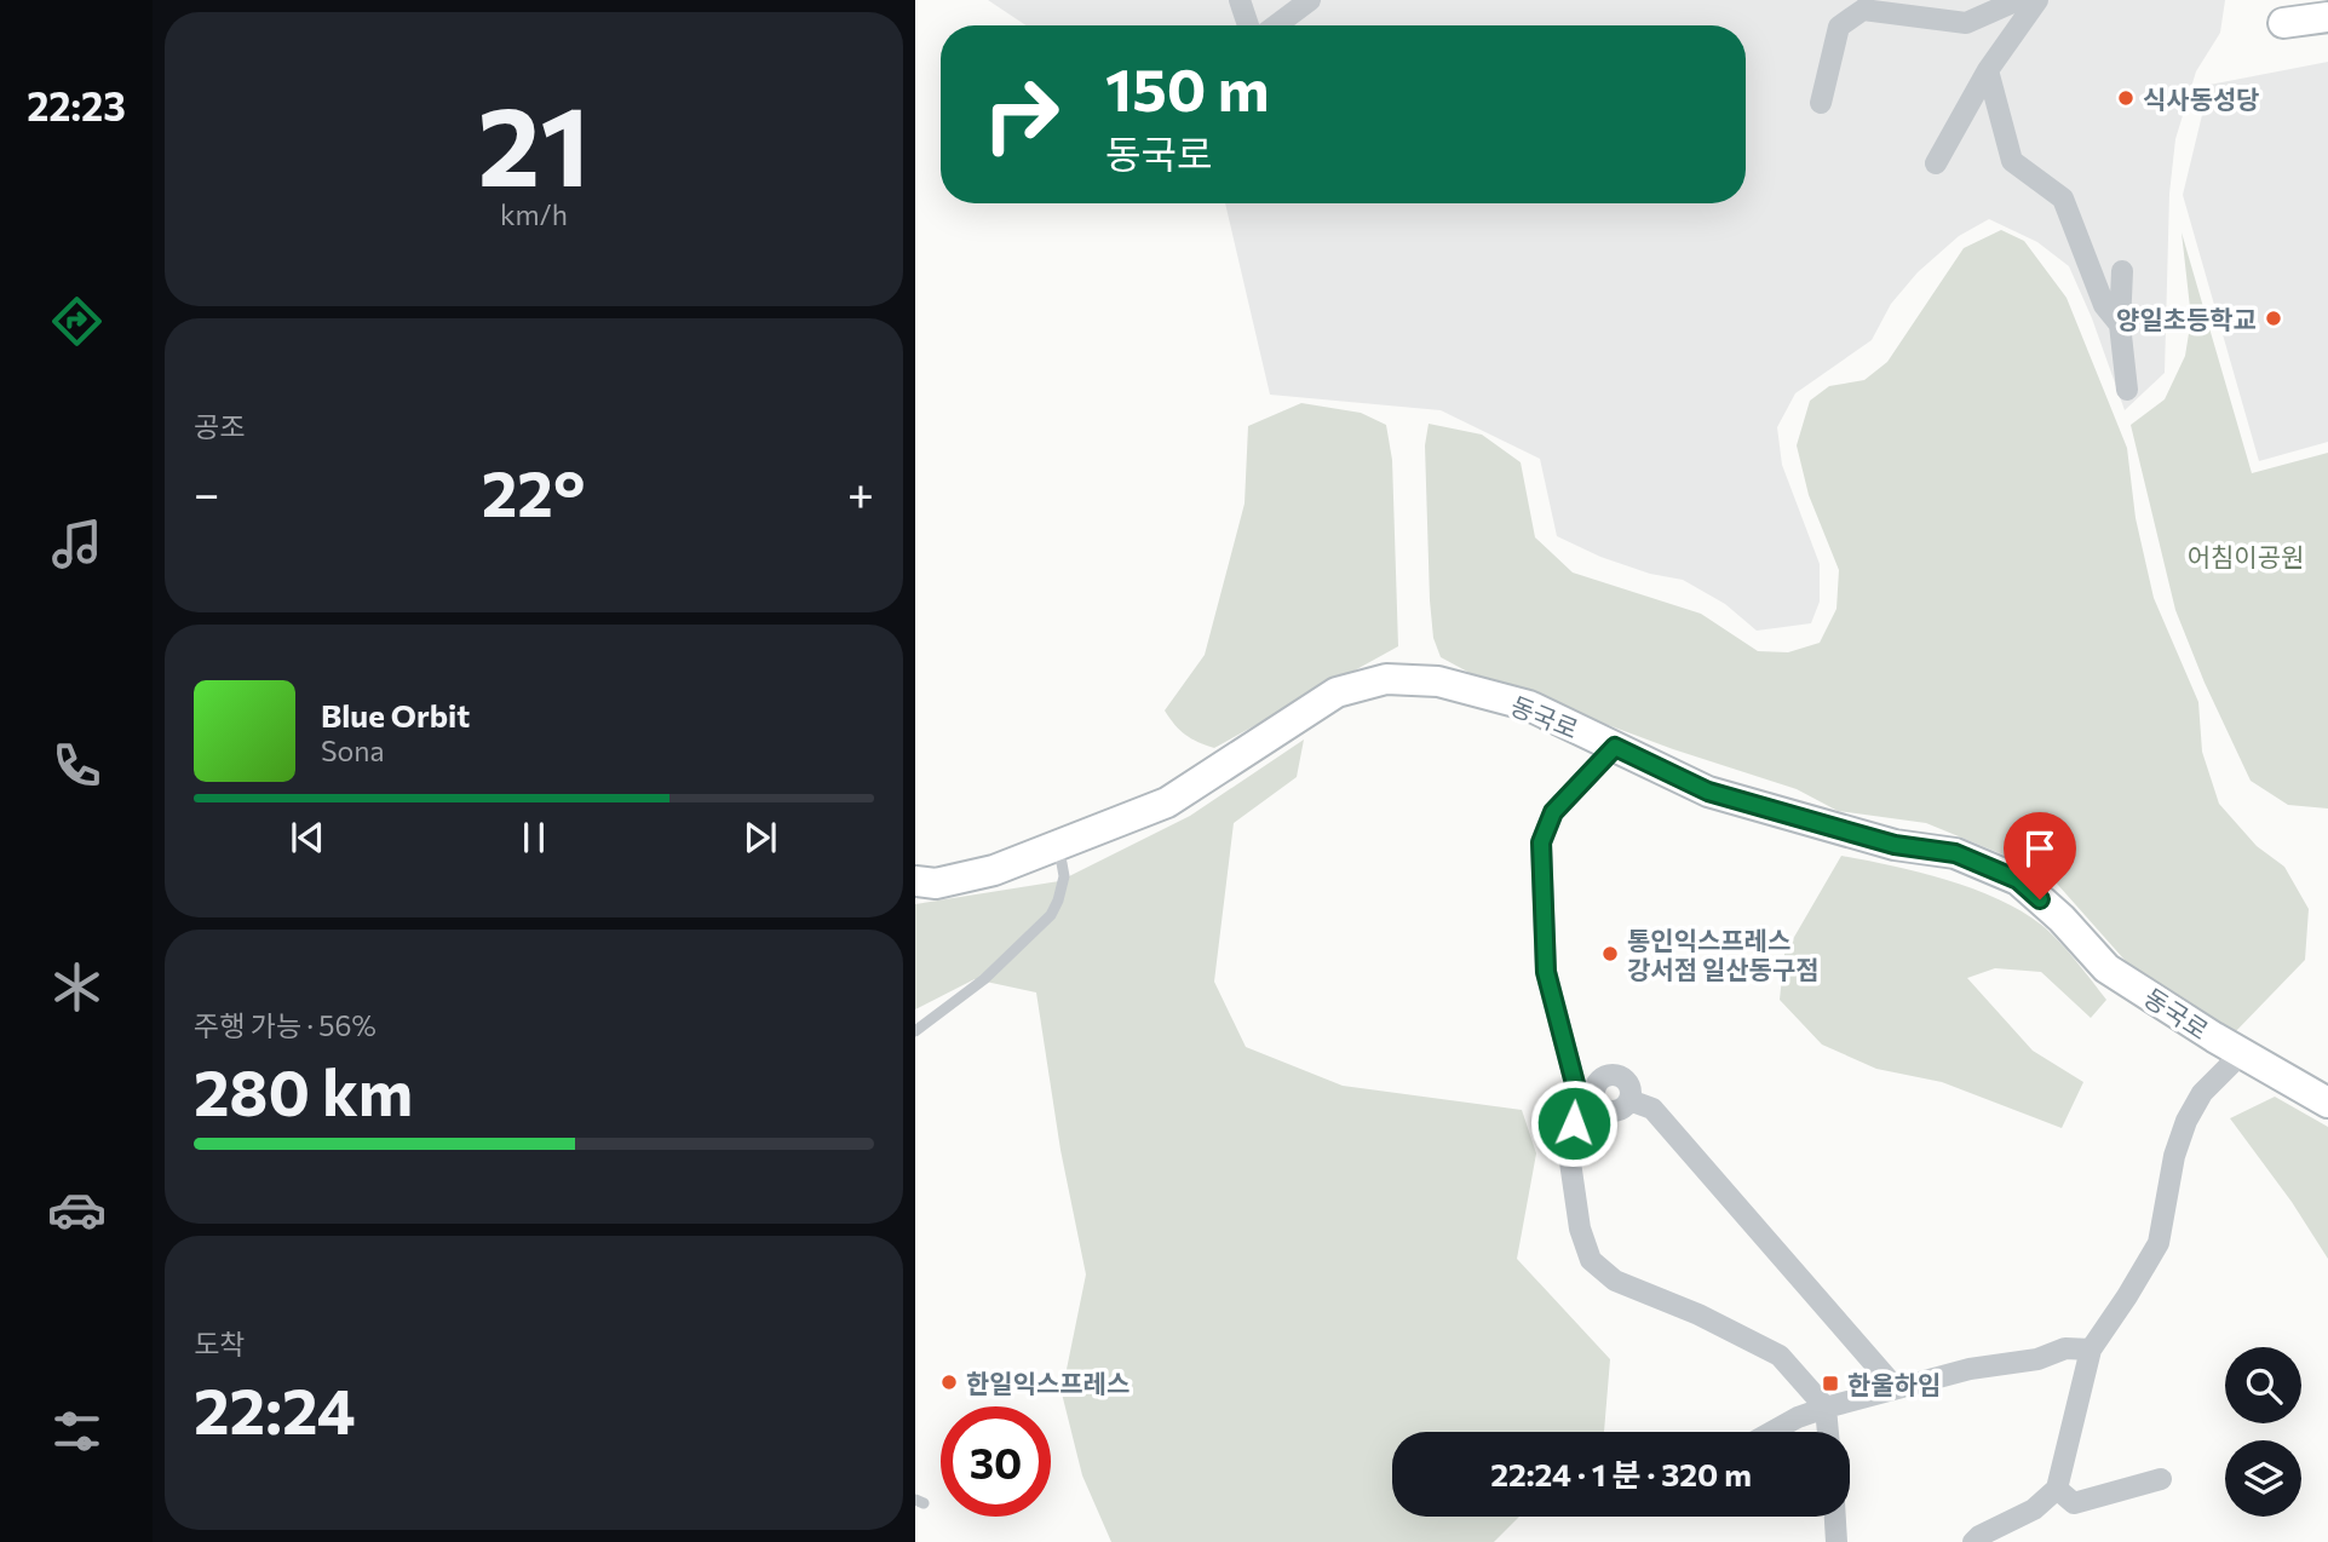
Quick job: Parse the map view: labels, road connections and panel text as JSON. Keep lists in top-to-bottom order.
{
  "streets": {
    "street": ["동국로"]
  },
  "parks": ["어침이공원"],
  "places": {
    "other": [
      "식사동성당",
      "양일초등학교",
      "통인익스프레스 강서점 일산동구점",
      "한일익스프레스"
    ],
    "transit": ["한울하임"]
  },
  "page": {
    "tabs": "22:23",
    "tile": [
      ["21", "km/h"],
      "공조",
      ["주행 가능 · 56%", "280 km"],
      ["도착", "22:24"]
    ],
    "turn": ["150 m", "동국로"],
    "heat": ["−", "22°", "+"],
    "song": ["Blue Orbit", "Sona"],
    "limit": "30",
    "trip": "22:24 · 1 분 · 320 m"
  }
}
